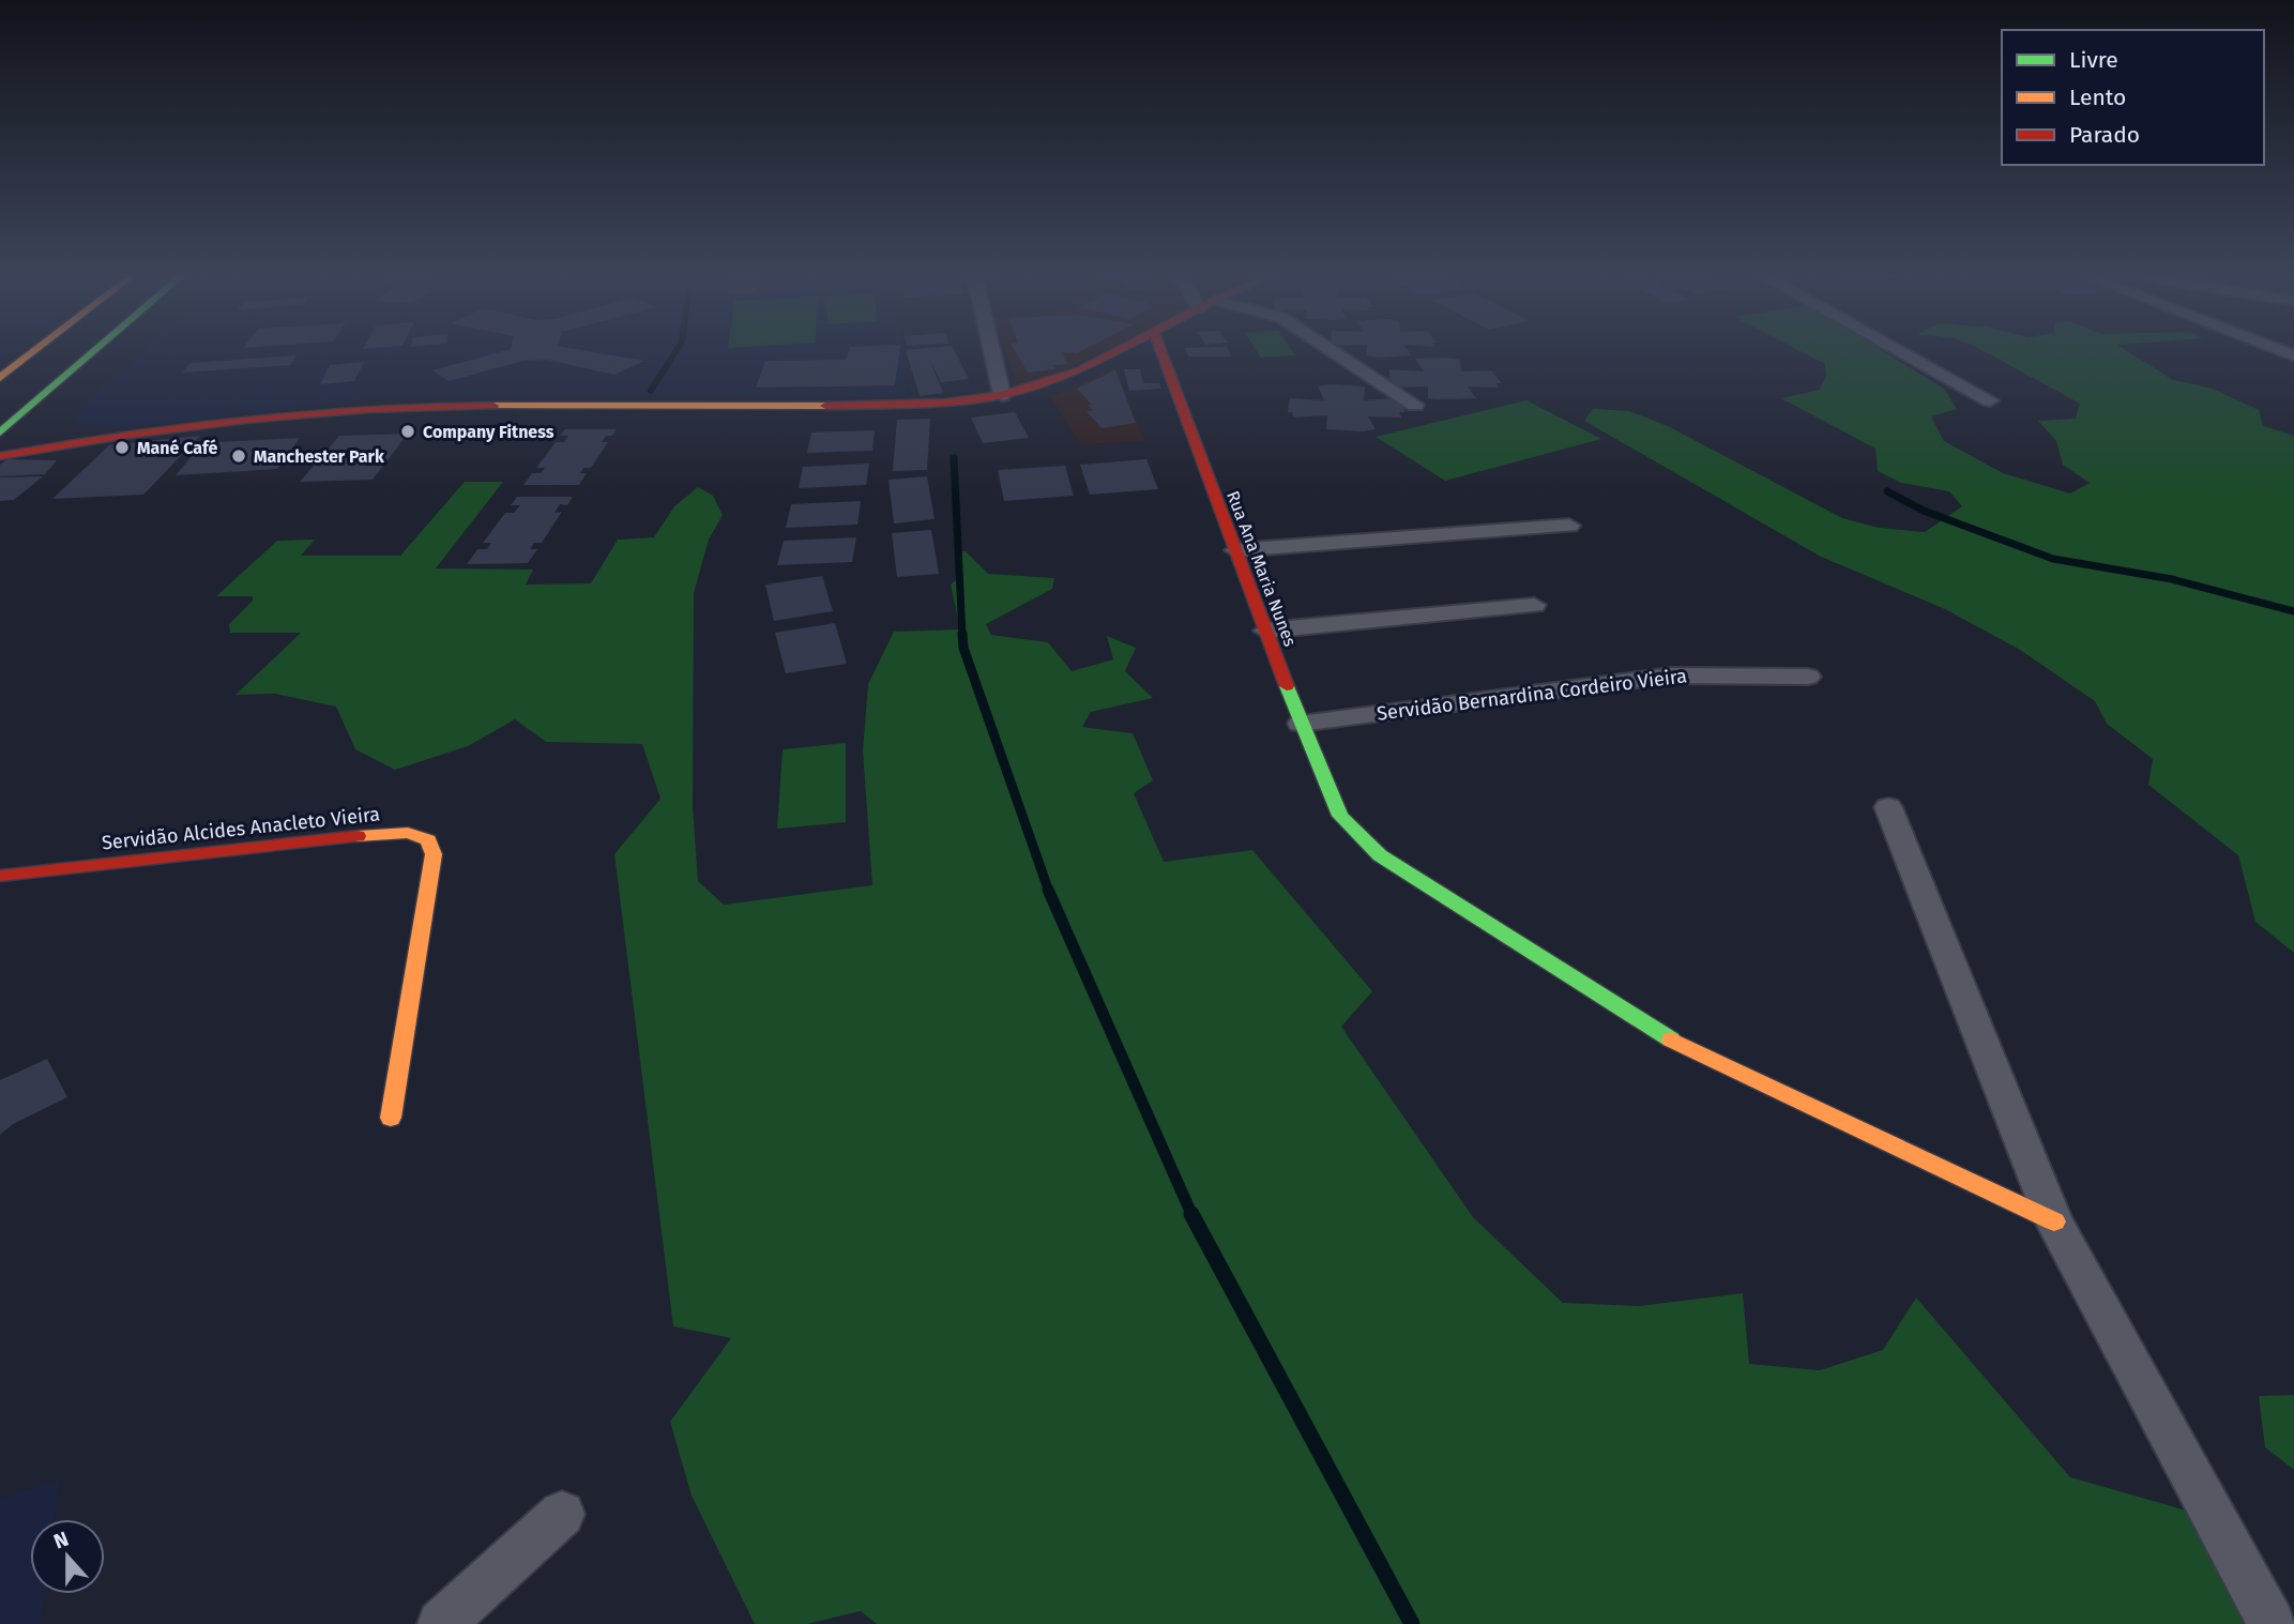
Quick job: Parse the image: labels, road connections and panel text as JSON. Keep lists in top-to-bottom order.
{
  "streets": {
    "main road": ["Rua Ana Maria Nunes", "Servidão Alcides Anacleto Vieira"],
    "street": ["Servidão Bernardina Cordeiro Vieira"]
  },
  "crossings": [
    ["Rua Ana Maria Nunes", "Servidão Bernardina Cordeiro Vieira"]
  ],
  "places": ["Company Fitness", "Mané Café", "Manchester Park"],
  "legend": ["Livre", "Lento", "Parado"],
  "north": "top"
}
